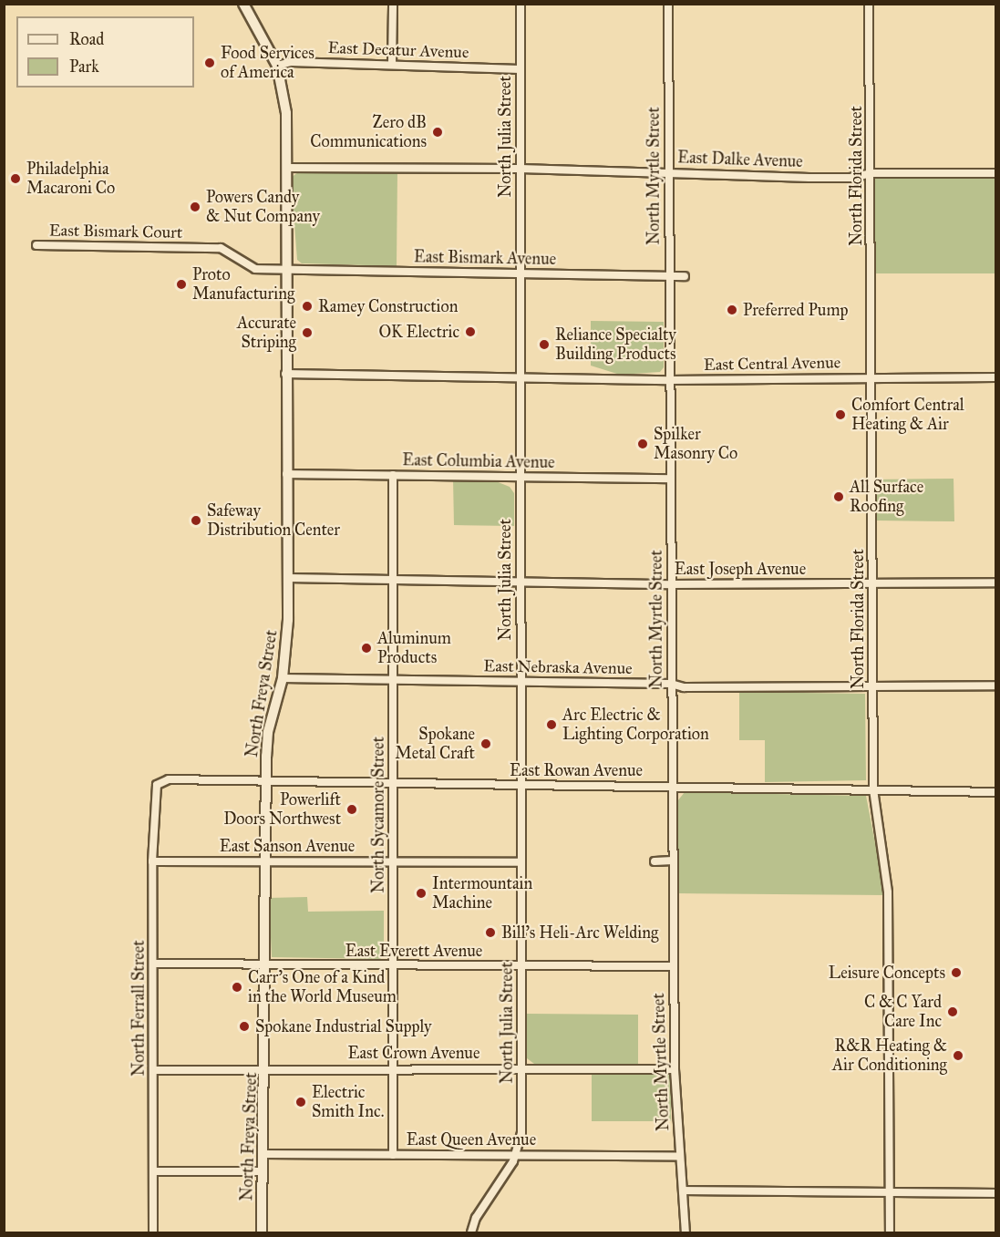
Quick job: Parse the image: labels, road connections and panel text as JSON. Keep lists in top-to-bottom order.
{
  "streets": {
    "street": [
      "East Decatur Avenue",
      "North Julia Street",
      "East Dalke Avenue",
      "North Myrtle Street",
      "North Florida Street",
      "East Bismark Court",
      "East Bismark Avenue",
      "East Central Avenue",
      "East Columbia Avenue",
      "East Joseph Avenue",
      "East Nebraska Avenue",
      "North Freya Street",
      "East Rowan Avenue",
      "North Sycamore Street",
      "East Sanson Avenue",
      "East Everett Avenue",
      "North Ferrall Street",
      "East Crown Avenue",
      "East Queen Avenue"
    ]
  },
  "crossings": [
    ["East Decatur Avenue", "North Julia Street"],
    ["East Decatur Avenue", "North Freya Street"],
    ["North Julia Street", "East Dalke Avenue"],
    ["North Julia Street", "East Bismark Avenue"],
    ["North Julia Street", "East Central Avenue"],
    ["North Julia Street", "East Columbia Avenue"],
    ["North Julia Street", "East Joseph Avenue"],
    ["North Julia Street", "East Nebraska Avenue"],
    ["North Julia Street", "East Rowan Avenue"],
    ["North Julia Street", "East Sanson Avenue"],
    ["North Julia Street", "East Everett Avenue"],
    ["North Julia Street", "East Crown Avenue"],
    ["North Julia Street", "East Queen Avenue"],
    ["East Dalke Avenue", "North Myrtle Street"],
    ["East Dalke Avenue", "North Florida Street"],
    ["East Dalke Avenue", "North Freya Street"],
    ["North Myrtle Street", "East Bismark Avenue"],
    ["North Myrtle Street", "East Central Avenue"],
    ["North Myrtle Street", "East Columbia Avenue"],
    ["North Myrtle Street", "East Joseph Avenue"],
    ["North Myrtle Street", "East Nebraska Avenue"],
    ["North Myrtle Street", "East Rowan Avenue"],
    ["North Myrtle Street", "East Everett Avenue"],
    ["North Myrtle Street", "East Crown Avenue"],
    ["North Myrtle Street", "East Queen Avenue"],
    ["North Florida Street", "East Central Avenue"],
    ["North Florida Street", "East Joseph Avenue"],
    ["North Florida Street", "East Nebraska Avenue"],
    ["North Florida Street", "East Rowan Avenue"],
    ["East Bismark Court", "East Bismark Avenue"],
    ["East Bismark Court", "North Freya Street"],
    ["East Bismark Avenue", "North Freya Street"],
    ["East Central Avenue", "North Freya Street"],
    ["East Columbia Avenue", "North Freya Street"],
    ["East Columbia Avenue", "North Sycamore Street"],
    ["East Joseph Avenue", "North Freya Street"],
    ["East Joseph Avenue", "North Sycamore Street"],
    ["East Nebraska Avenue", "North Freya Street"],
    ["East Nebraska Avenue", "North Sycamore Street"],
    ["North Freya Street", "East Rowan Avenue"],
    ["North Freya Street", "East Sanson Avenue"],
    ["North Freya Street", "East Everett Avenue"],
    ["North Freya Street", "East Crown Avenue"],
    ["North Freya Street", "East Queen Avenue"],
    ["East Rowan Avenue", "North Sycamore Street"],
    ["East Rowan Avenue", "North Ferrall Street"],
    ["North Sycamore Street", "East Sanson Avenue"],
    ["North Sycamore Street", "East Everett Avenue"],
    ["North Sycamore Street", "East Crown Avenue"],
    ["North Sycamore Street", "East Queen Avenue"],
    ["East Sanson Avenue", "North Ferrall Street"],
    ["East Everett Avenue", "North Ferrall Street"],
    ["North Ferrall Street", "East Crown Avenue"]
  ],
  "places": [
    "Food Services of America",
    "Zero dB Communications",
    "Philadelphia Macaroni Co",
    "Powers Candy & Nut Company",
    "Proto Manufacturing",
    "Ramey Construction",
    "Preferred Pump",
    "OK Electric",
    "Accurate Striping",
    "Reliance Specialty Building Products",
    "Comfort Central Heating & Air",
    "Spilker Masonry Co",
    "All Surface Roofing",
    "Safeway Distribution Center",
    "Aluminum Products",
    "Arc Electric & Lighting Corporation",
    "Spokane Metal Craft",
    "Powerlift Doors Northwest",
    "Intermountain Machine",
    "Bill's Heli-Arc Welding",
    "Leisure Concepts",
    "Carr's One of a Kind in the World Museum",
    "C & C Yard Care Inc",
    "Spokane Industrial Supply",
    "R&R Heating & Air Conditioning",
    "Electric Smith Inc."
  ],
  "legend": ["Road", "Park"]
}
